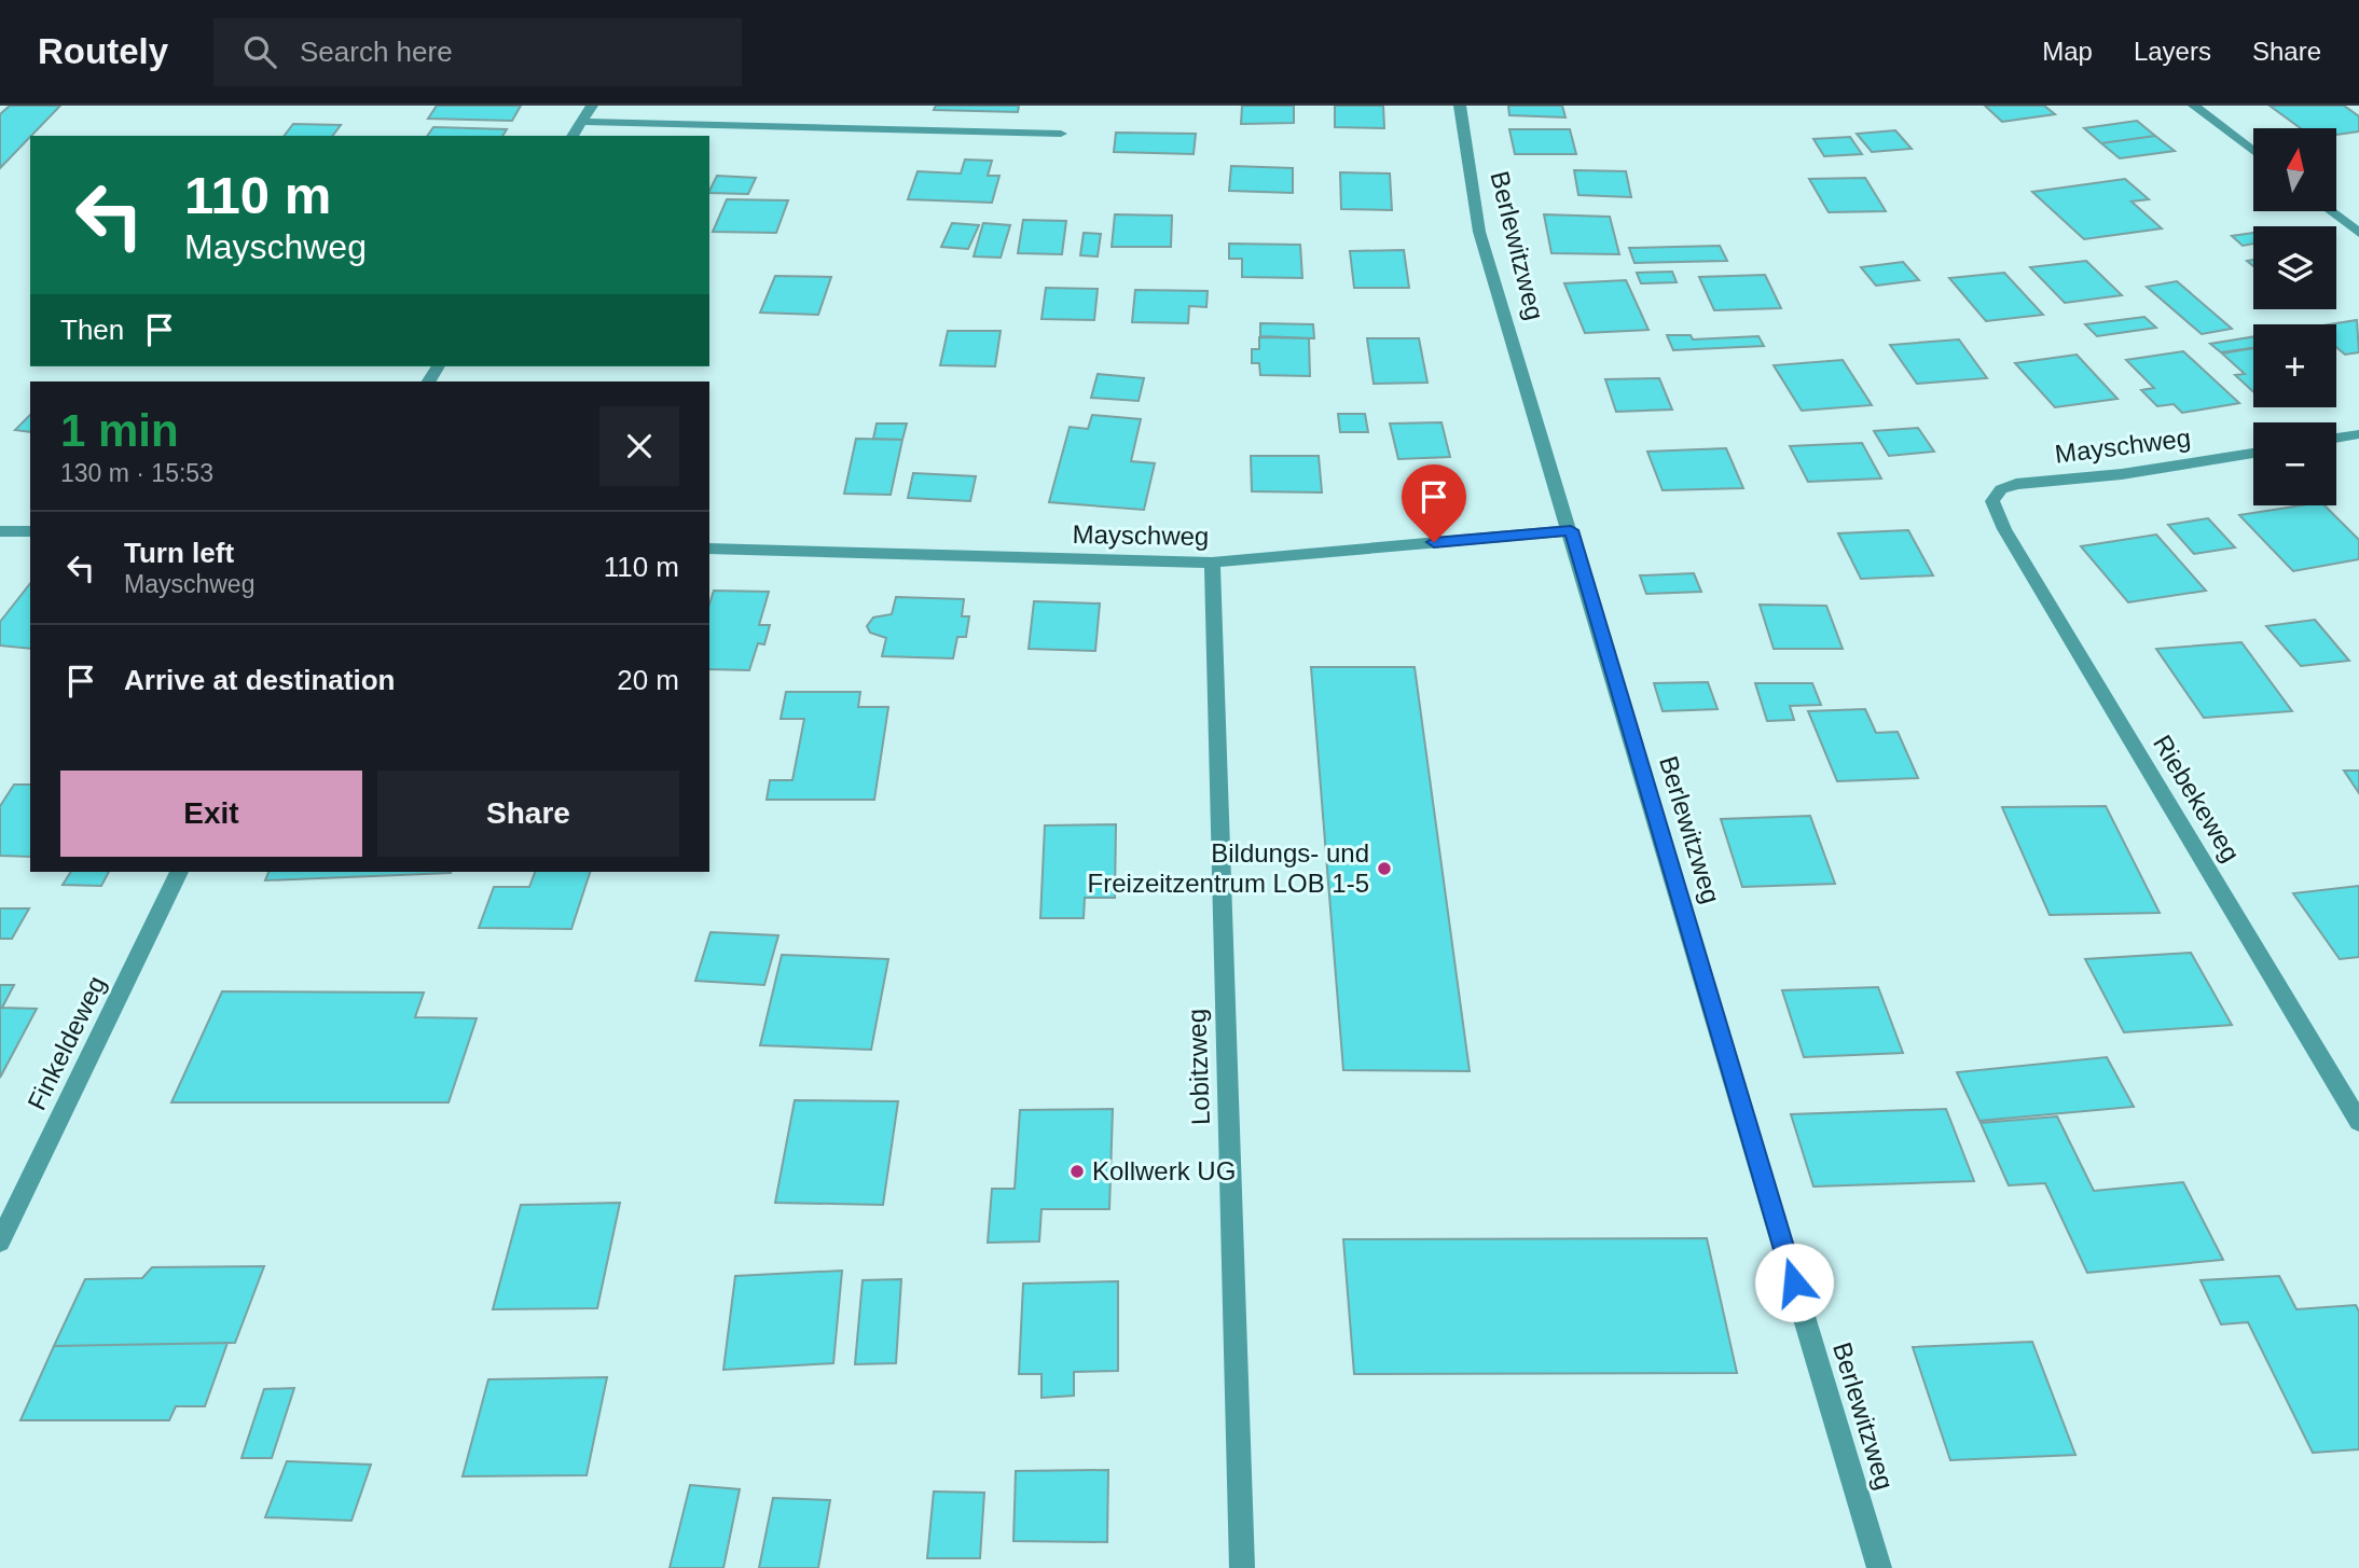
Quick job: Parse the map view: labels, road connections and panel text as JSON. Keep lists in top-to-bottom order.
{
  "streets": {
    "street": [
      "Berlewitzweg",
      "Mayschweg",
      "Riebekeweg",
      "Finkeldeweg",
      "Lobitzweg"
    ]
  },
  "crossings": [
    ["Berlewitzweg", "Mayschweg"],
    ["Mayschweg", "Riebekeweg"],
    ["Mayschweg", "Lobitzweg"]
  ],
  "places": ["Bildungs- und Freizeitzentrum LOB 1-5", "Kollwerk UG"],
  "north": "top",
  "page": {
    "header": "Routely",
    "search": "Search here",
    "nav": ["Map", "Layers", "Share"],
    "map_buttons": ["+", "−"],
    "turn": ["110 m", "Mayschweg"],
    "then": "Then",
    "heading": ["1 min", "130 m · 15:53"],
    "list": [
      {
        "name": "Turn left",
        "note": "Mayschweg",
        "value": "110 m"
      },
      {
        "name": "Arrive at destination",
        "value": "20 m"
      }
    ],
    "buttons": ["Exit", "Share"]
  }
}
